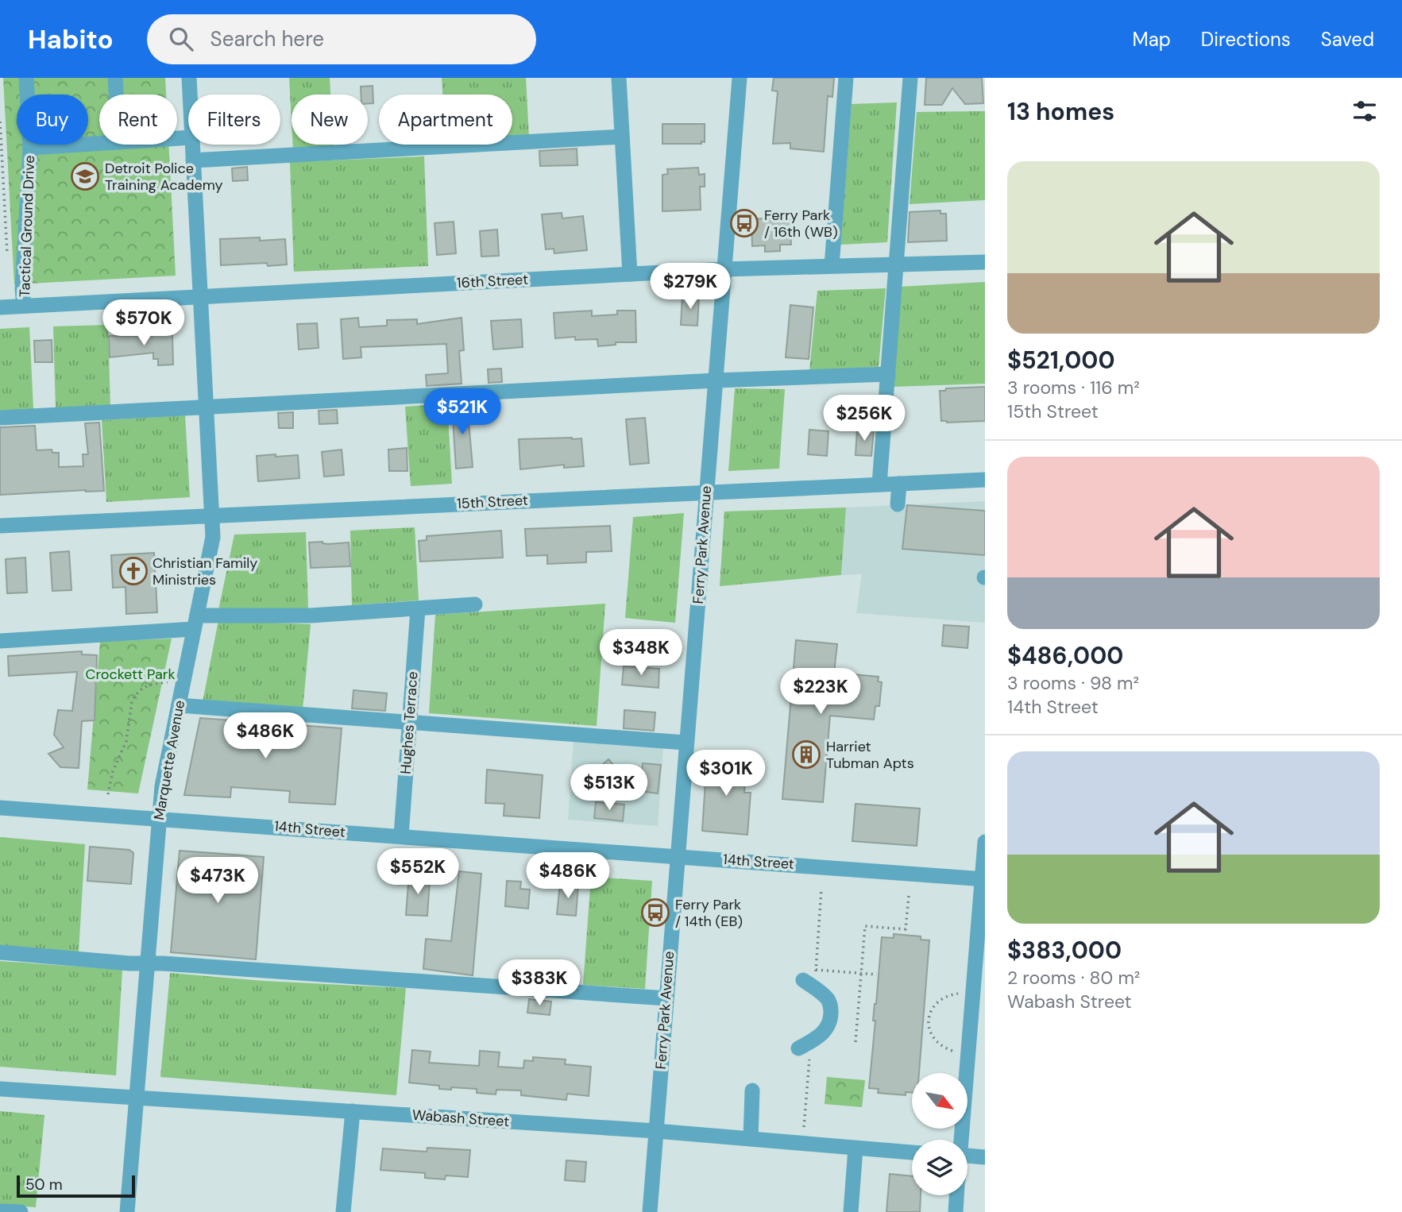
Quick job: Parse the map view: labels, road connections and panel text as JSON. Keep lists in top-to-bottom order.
{
  "streets": {
    "street": [
      "Tactical Ground Drive",
      "16th Street",
      "15th Street",
      "Ferry Park Avenue",
      "Hughes Terrace",
      "Marquette Avenue",
      "14th Street",
      "Wabash Street"
    ]
  },
  "crossings": [
    ["Tactical Ground Drive", "16th Street"],
    ["16th Street", "Ferry Park Avenue"],
    ["16th Street", "Marquette Avenue"],
    ["15th Street", "Ferry Park Avenue"],
    ["15th Street", "Marquette Avenue"],
    ["Ferry Park Avenue", "14th Street"],
    ["Ferry Park Avenue", "Wabash Street"],
    ["Hughes Terrace", "14th Street"],
    ["Marquette Avenue", "14th Street"],
    ["Marquette Avenue", "Wabash Street"]
  ],
  "parks": ["Crockett Park"],
  "places": {
    "school or university": ["Detroit Police Training Academy"],
    "bus stop": ["Ferry Park / 16th (WB)", "Ferry Park / 14th (EB)"],
    "church": ["Christian Family Ministries"],
    "building": ["Harriet Tubman Apts"]
  },
  "scale_bar": "50 m",
  "north": "bottom right",
  "page": {
    "header": "Habito",
    "search": "Search here",
    "nav": ["Map", "Directions", "Saved"],
    "heading": "13 homes",
    "chip": [
      "Buy",
      "Rent",
      "Filters",
      "New",
      "Apartment"
    ],
    "list": [
      {
        "name": "$521,000",
        "note": "3 rooms · 116 m² · 15th Street"
      },
      {
        "name": "$486,000",
        "note": "3 rooms · 98 m² · 14th Street"
      },
      {
        "name": "$383,000",
        "note": "2 rooms · 80 m² · Wabash Street"
      }
    ],
    "price": [
      "$279K",
      "$570K",
      "$521K",
      "$256K",
      "$348K",
      "$223K",
      "$486K",
      "$301K",
      "$513K",
      "$552K",
      "$486K",
      "$473K",
      "$383K"
    ],
    "scale": "50 m"
  }
}
